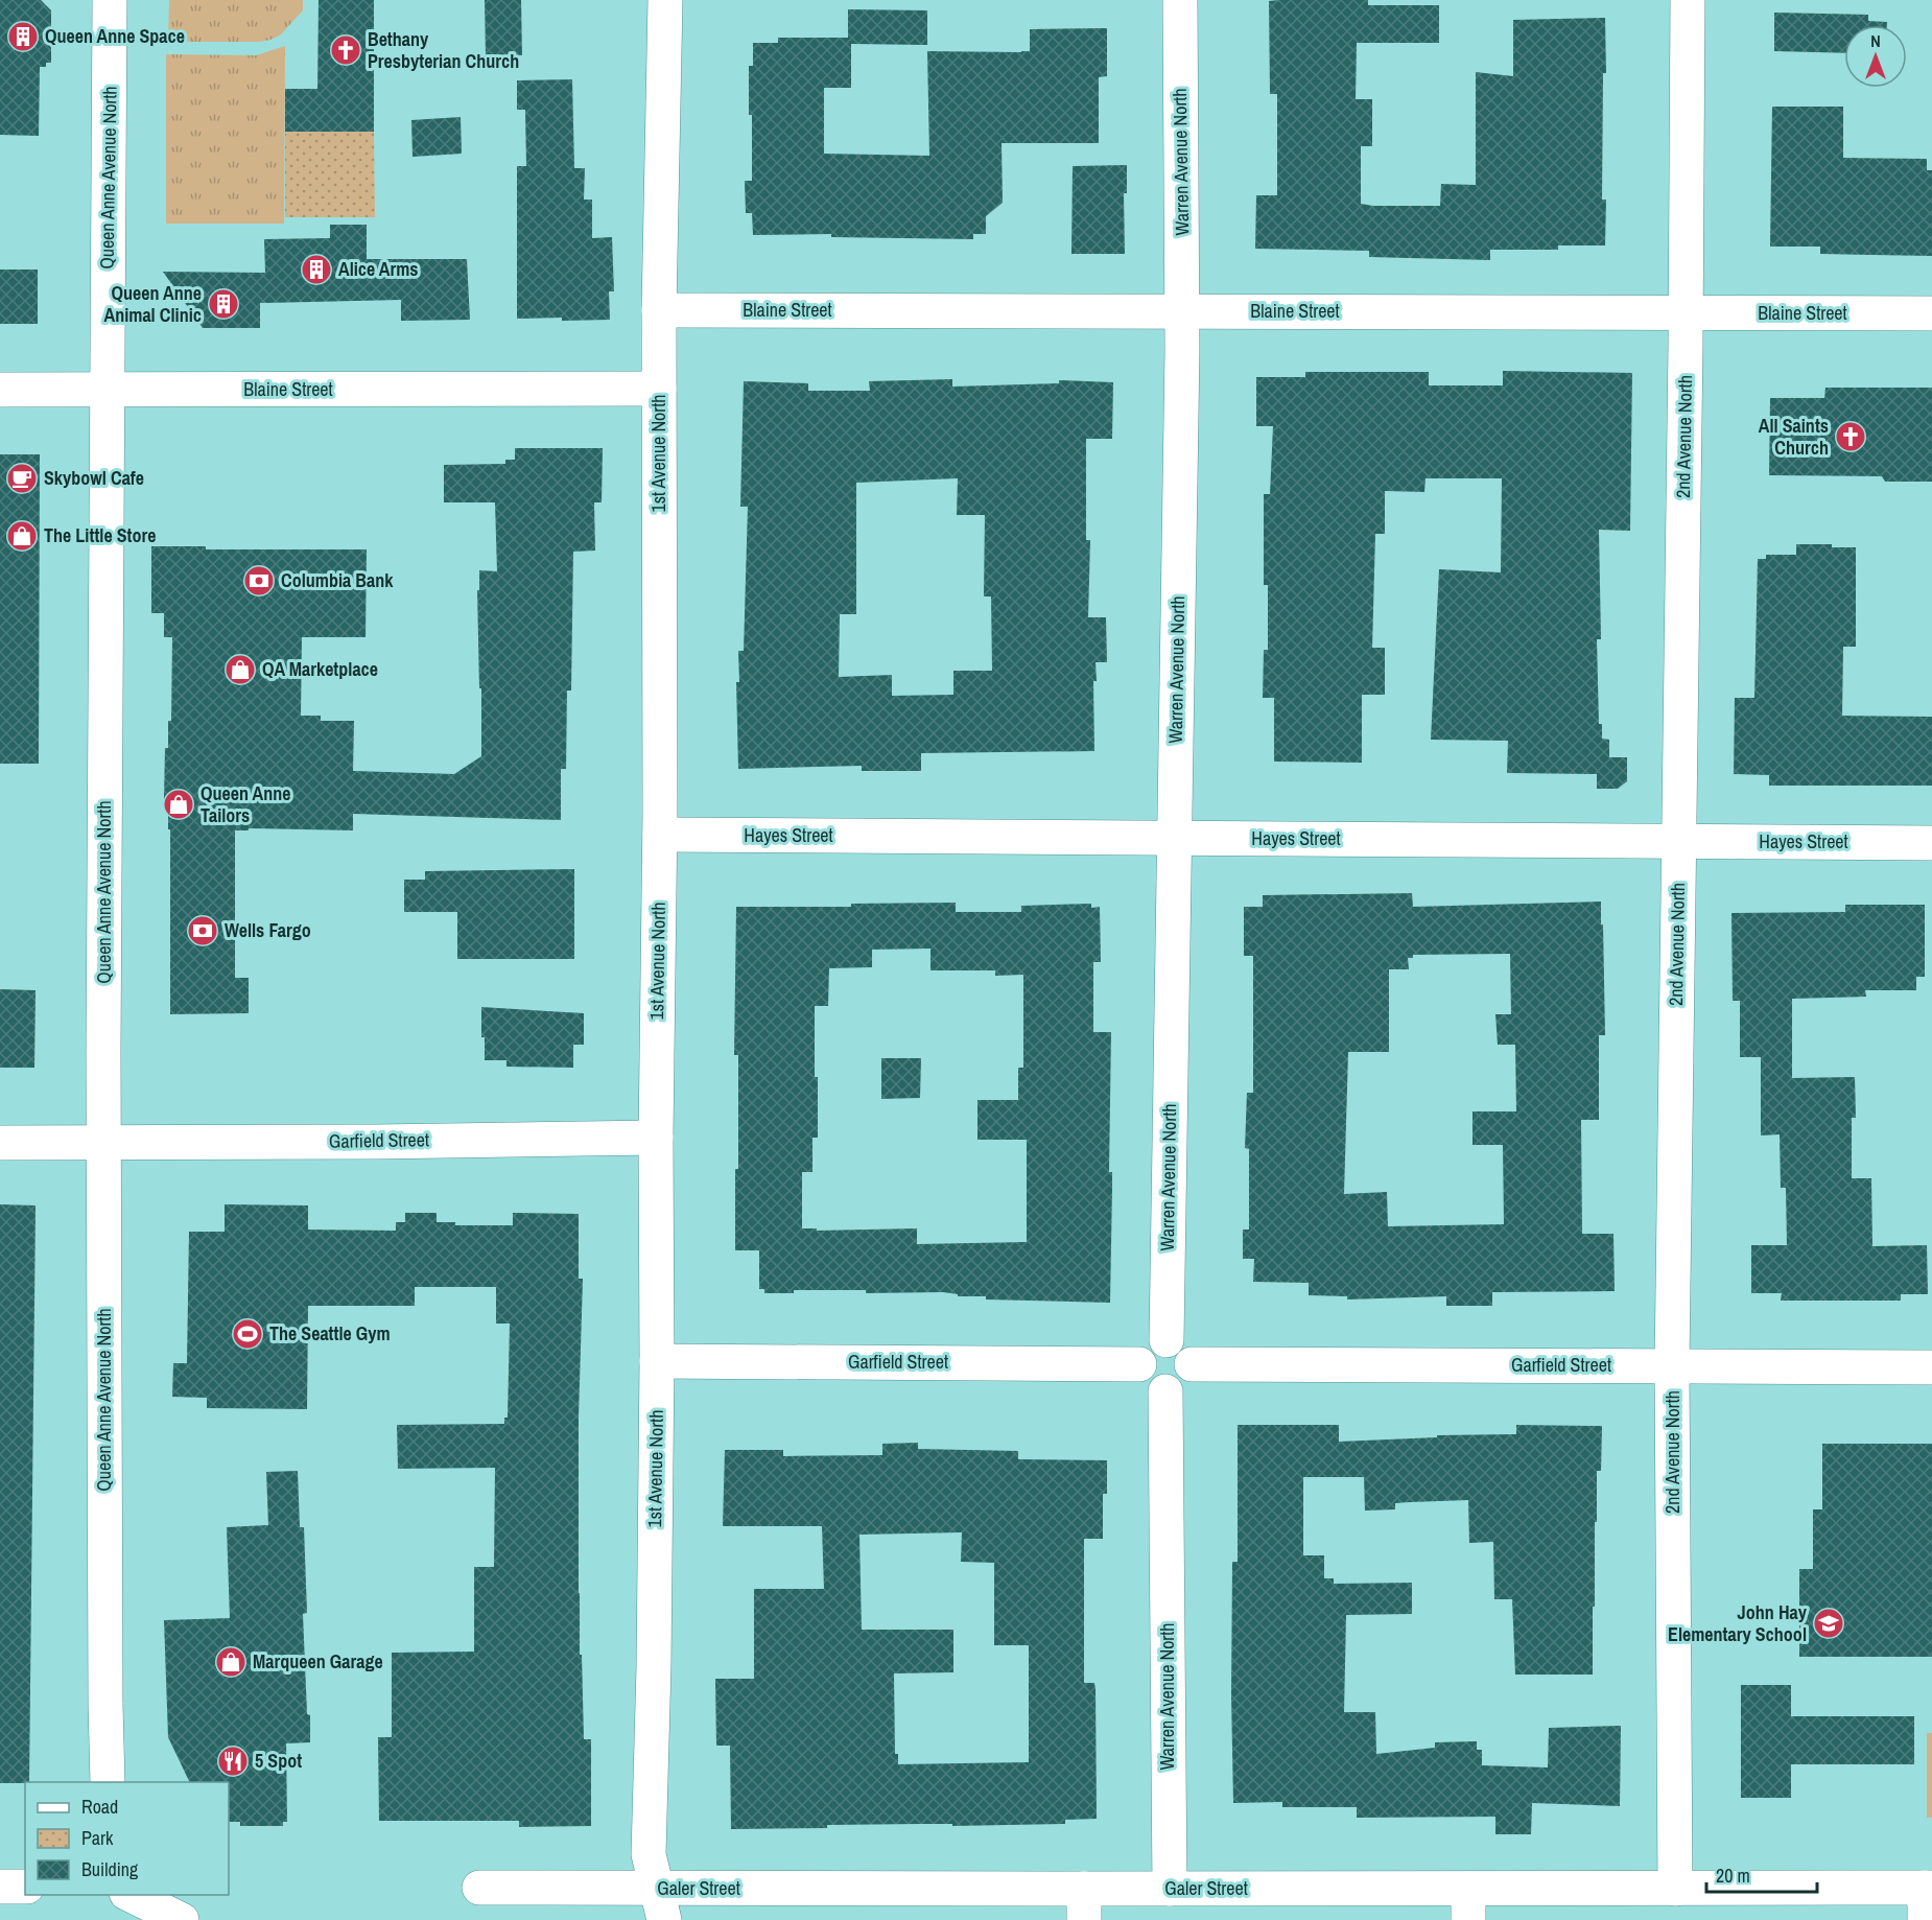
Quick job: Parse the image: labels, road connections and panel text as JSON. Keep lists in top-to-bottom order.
{
  "streets": {
    "street": [
      "Warren Avenue North",
      "Queen Anne Avenue North",
      "Blaine Street",
      "2nd Avenue North",
      "1st Avenue North",
      "Hayes Street",
      "Garfield Street",
      "Galer Street"
    ]
  },
  "crossings": [
    ["Warren Avenue North", "Blaine Street"],
    ["Warren Avenue North", "Hayes Street"],
    ["Warren Avenue North", "Garfield Street"],
    ["Warren Avenue North", "Galer Street"],
    ["Queen Anne Avenue North", "Blaine Street"],
    ["Queen Anne Avenue North", "Garfield Street"],
    ["Blaine Street", "2nd Avenue North"],
    ["Blaine Street", "1st Avenue North"],
    ["2nd Avenue North", "Hayes Street"],
    ["2nd Avenue North", "Garfield Street"],
    ["2nd Avenue North", "Galer Street"],
    ["1st Avenue North", "Hayes Street"],
    ["1st Avenue North", "Garfield Street"],
    ["1st Avenue North", "Galer Street"]
  ],
  "places": {
    "building": ["Queen Anne Space", "Alice Arms", "Queen Anne Animal Clinic"],
    "church": ["Bethany Presbyterian Church", "All Saints Church"],
    "cafe": ["Skybowl Cafe"],
    "shop": [
      "The Little Store",
      "QA Marketplace",
      "Queen Anne Tailors",
      "Marqueen Garage"
    ],
    "bank": ["Columbia Bank", "Wells Fargo"],
    "sports": ["The Seattle Gym"],
    "school or university": ["John Hay Elementary School"],
    "restaurant": ["5 Spot"]
  },
  "legend": ["Road", "Park", "Building"],
  "scale_bar": "20 m",
  "north": "top"
}
